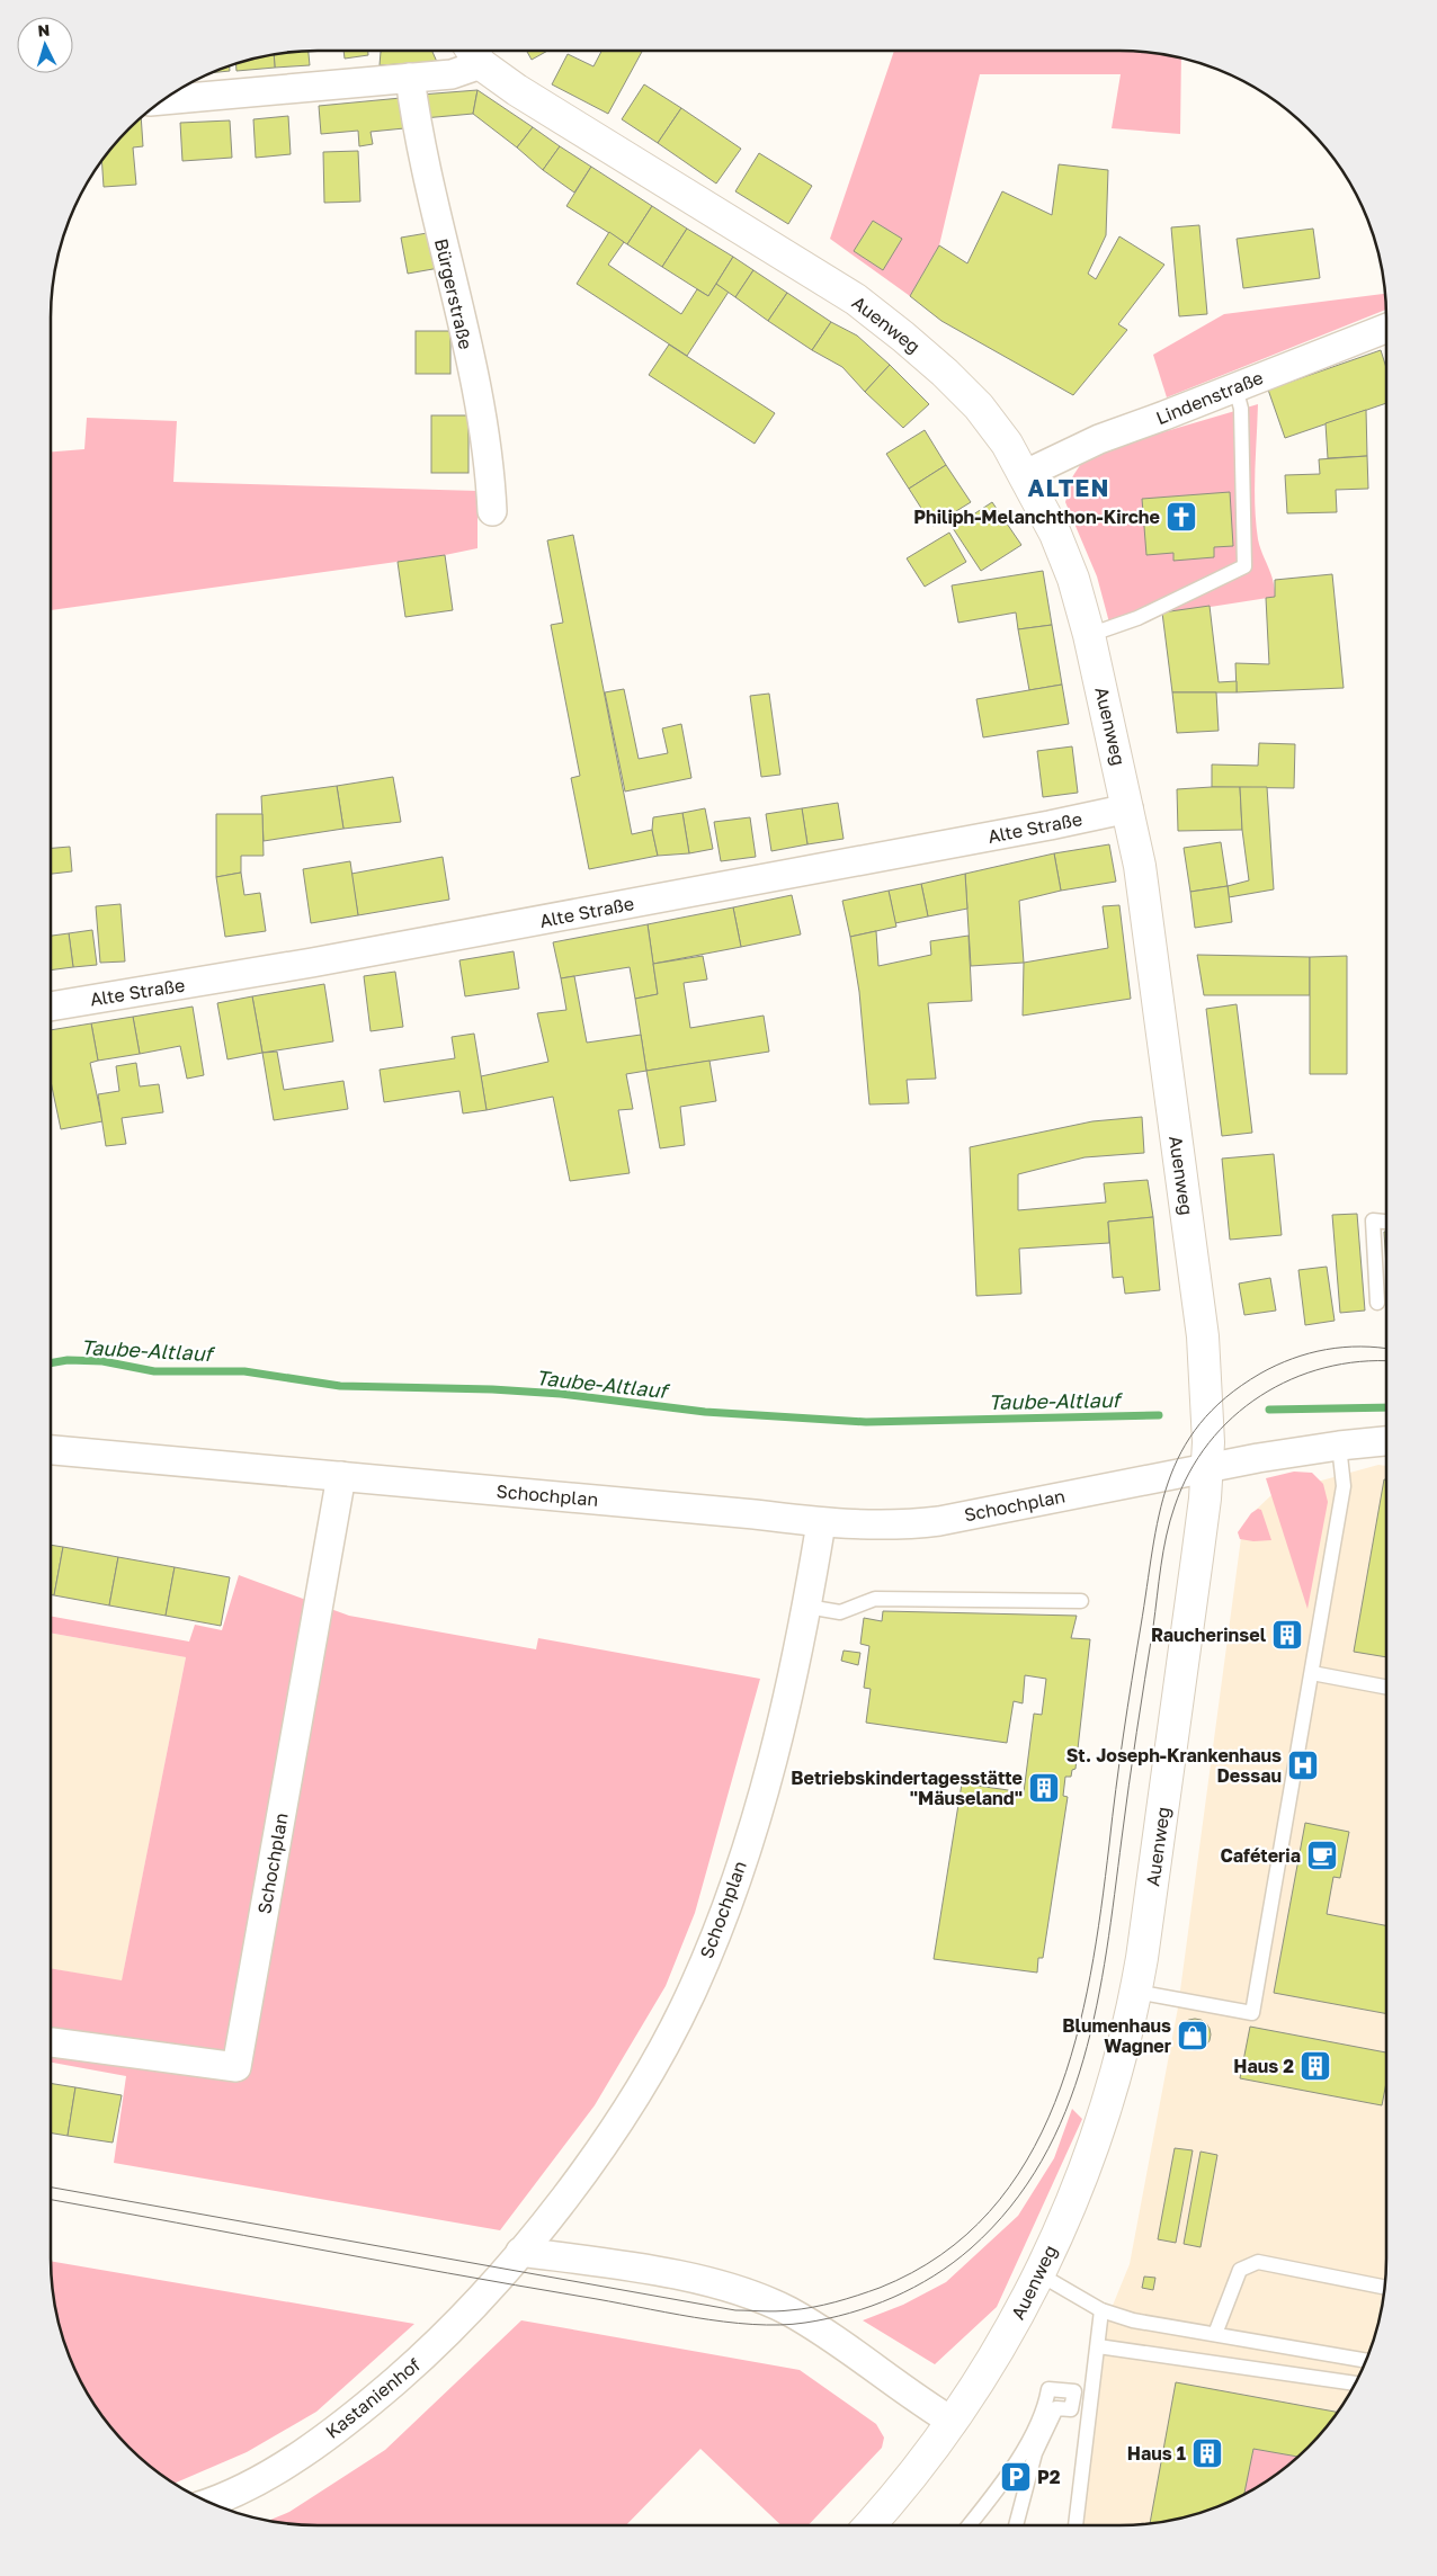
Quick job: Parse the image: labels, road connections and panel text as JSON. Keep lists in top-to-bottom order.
{
  "streets": {
    "main road": ["Auenweg"],
    "street": [
      "Bürgerstraße",
      "Lindenstraße",
      "Alte Straße",
      "Schochplan",
      "Kastanienhof"
    ]
  },
  "crossings": [
    ["Auenweg", "Lindenstraße"],
    ["Auenweg", "Alte Straße"],
    ["Auenweg", "Schochplan"],
    ["Schochplan", "Kastanienhof"]
  ],
  "districts": ["ALTEN"],
  "water": ["Taube-Altlauf"],
  "places": {
    "church": ["Philiph-Melanchthon-Kirche"],
    "building": [
      "Raucherinsel",
      "Betriebskindertagesstätte \"Mäuseland\"",
      "Haus 2",
      "Haus 1"
    ],
    "hospital": ["St. Joseph-Krankenhaus Dessau"],
    "cafe": ["Caféteria"],
    "shop": ["Blumenhaus Wagner"],
    "parking": ["P2"]
  },
  "north": "top"
}
